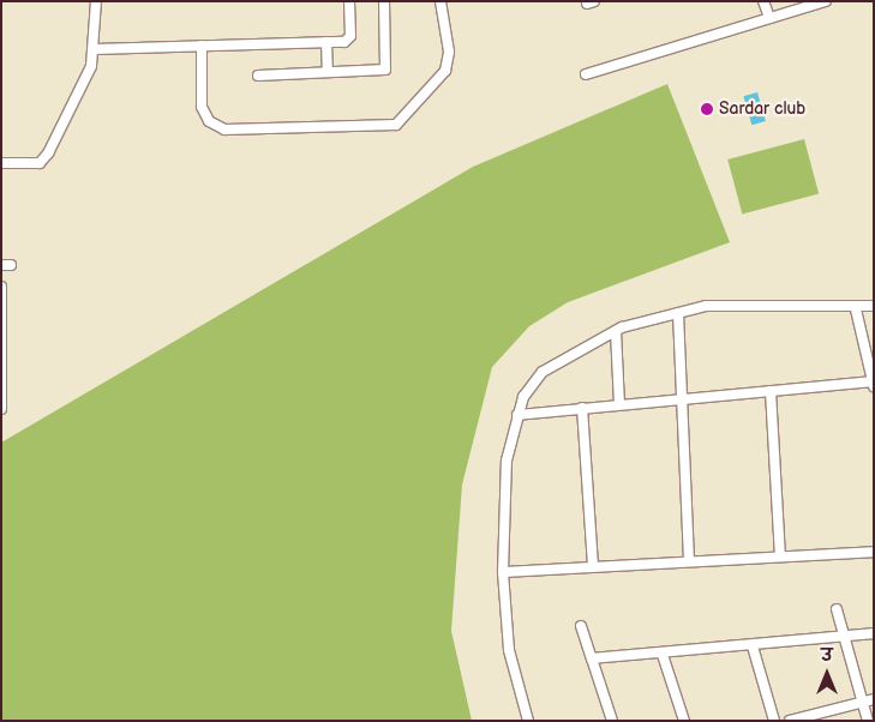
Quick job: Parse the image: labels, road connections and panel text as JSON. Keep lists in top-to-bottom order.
{
  "places": ["Sardar club"],
  "north": "top"
}
